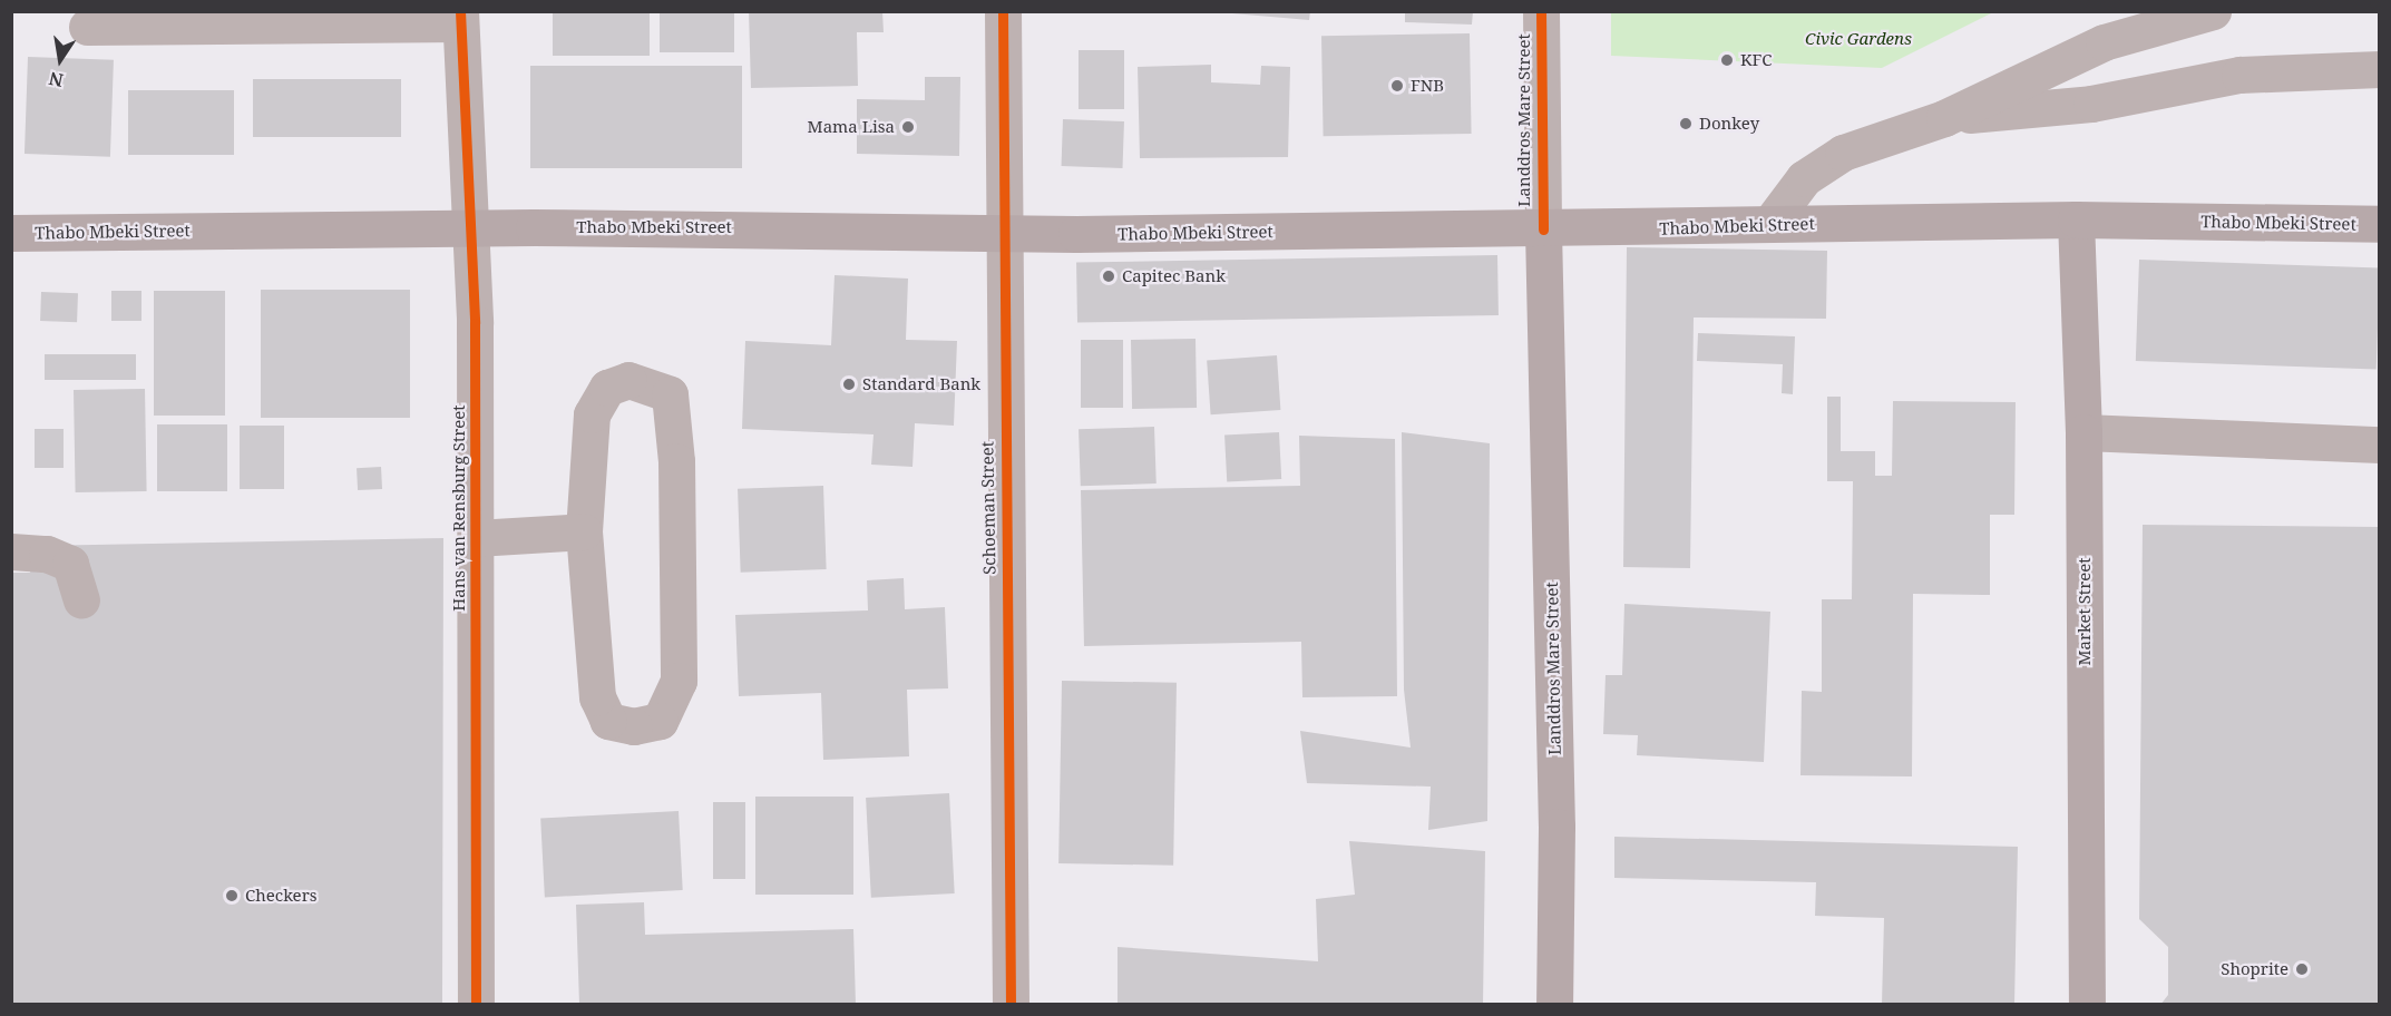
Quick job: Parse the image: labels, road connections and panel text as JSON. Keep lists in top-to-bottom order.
{
  "streets": {
    "main road": ["Landdros Mare Street", "Thabo Mbeki Street", "Market Street"],
    "street": ["Hans van Rensburg Street", "Schoeman Street"]
  },
  "crossings": [
    ["Landdros Mare Street", "Thabo Mbeki Street"],
    ["Thabo Mbeki Street", "Hans van Rensburg Street"],
    ["Thabo Mbeki Street", "Schoeman Street"],
    ["Thabo Mbeki Street", "Market Street"]
  ],
  "parks": ["Civic Gardens"],
  "places": [
    "KFC",
    "FNB",
    "Donkey",
    "Mama Lisa",
    "Capitec Bank",
    "Standard Bank",
    "Checkers",
    "Shoprite"
  ],
  "north": "bottom"
}
